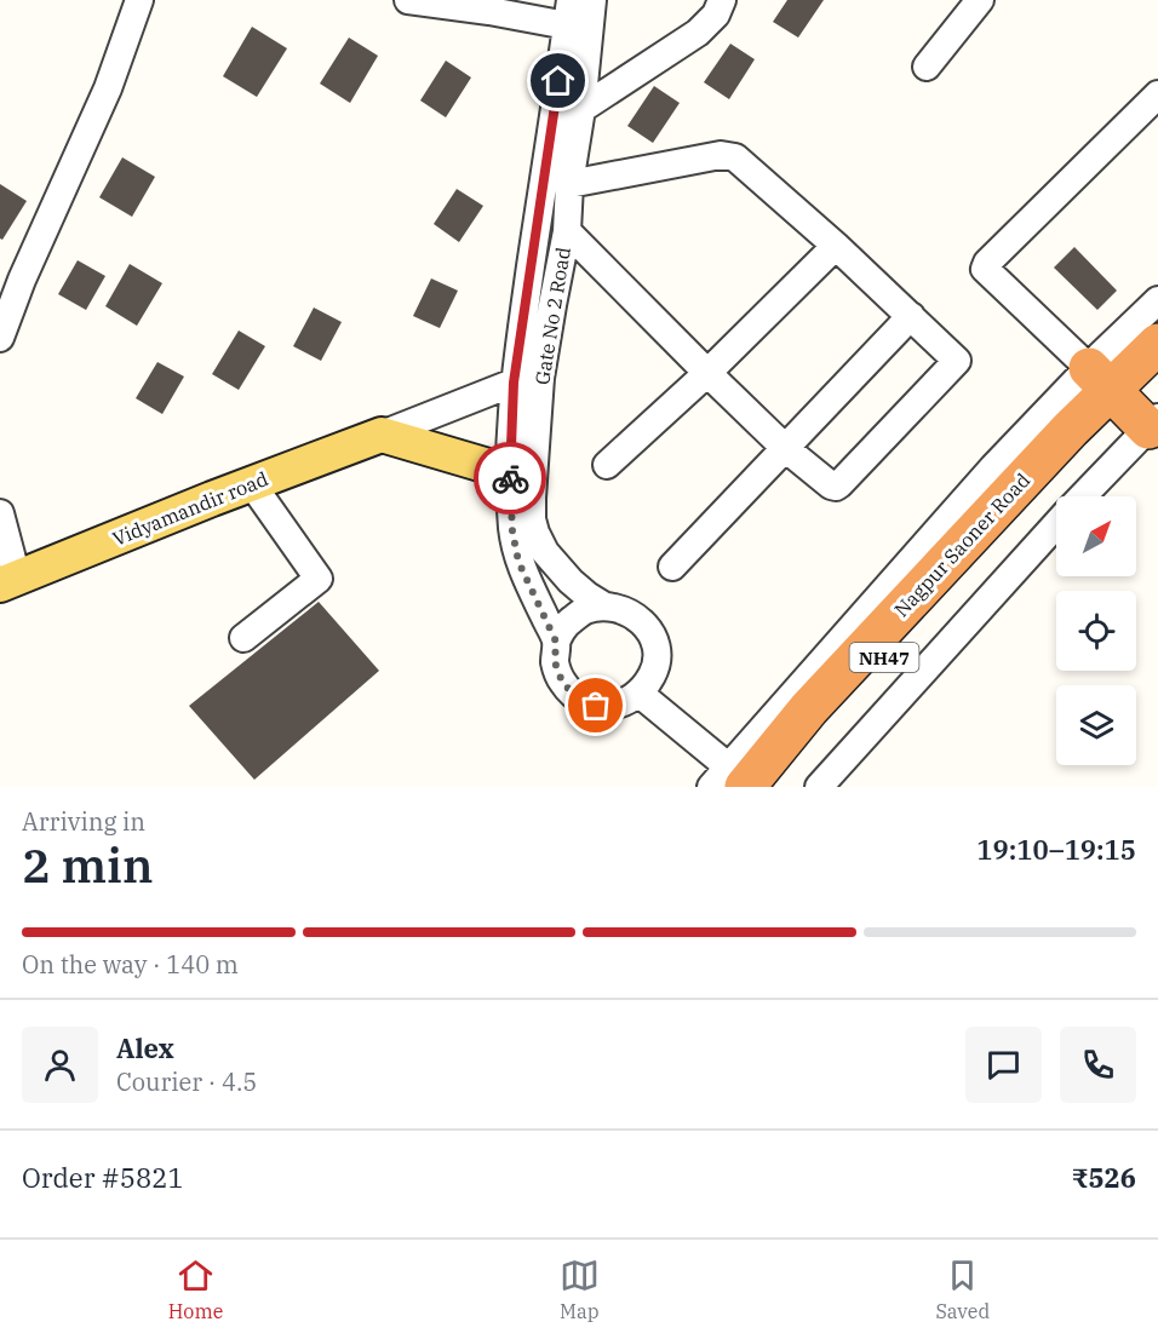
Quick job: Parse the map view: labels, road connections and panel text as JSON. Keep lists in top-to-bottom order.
{
  "streets": {
    "highway": ["Nagpur Saoner Road", "NH47"],
    "main road": ["Vidyamandir road"],
    "street": ["Gate No 2 Road"]
  },
  "north": "top right",
  "page": {
    "heading": ["2 min", "Arriving in", "19:10–19:15"],
    "panel": [
      "Alex",
      "Courier · 4.5",
      "Order #5821",
      "₹526"
    ],
    "bar": "On the way · 140 m",
    "tabs": ["Home", "Map", "Saved"]
  }
}
